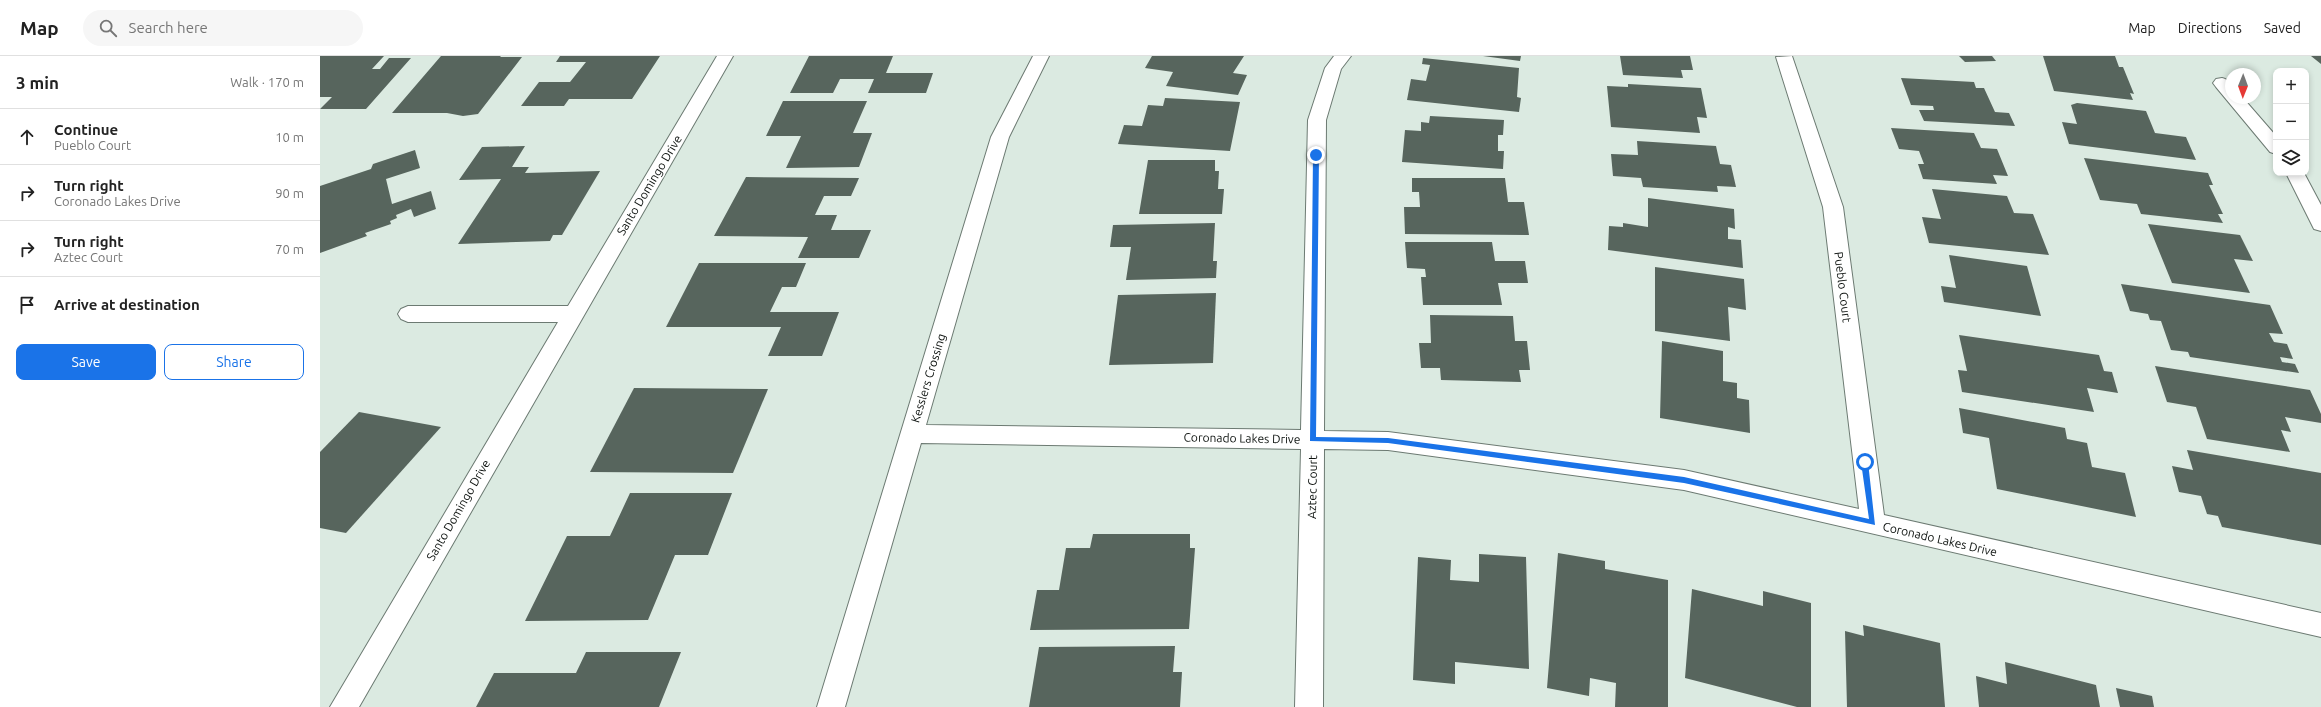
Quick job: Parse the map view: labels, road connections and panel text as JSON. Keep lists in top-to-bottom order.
{
  "streets": {
    "street": [
      "Santo Domingo Drive",
      "Pueblo Court",
      "Kesslers Crossing",
      "Coronado Lakes Drive",
      "Aztec Court"
    ]
  },
  "crossings": [
    ["Pueblo Court", "Coronado Lakes Drive"],
    ["Kesslers Crossing", "Coronado Lakes Drive"],
    ["Coronado Lakes Drive", "Aztec Court"]
  ],
  "north": "bottom",
  "page": {
    "header": "Map",
    "search": "Search here",
    "nav": ["Map", "Directions", "Saved"],
    "heading": ["3 min", "Walk · 170 m"],
    "map_buttons": ["+", "−"],
    "list": [
      ["Continue", "Pueblo Court", "10 m"],
      ["Turn right", "Coronado Lakes Drive", "90 m"],
      ["Turn right", "Aztec Court", "70 m"],
      "Arrive at destination"
    ],
    "buttons": ["Save", "Share"]
  }
}
